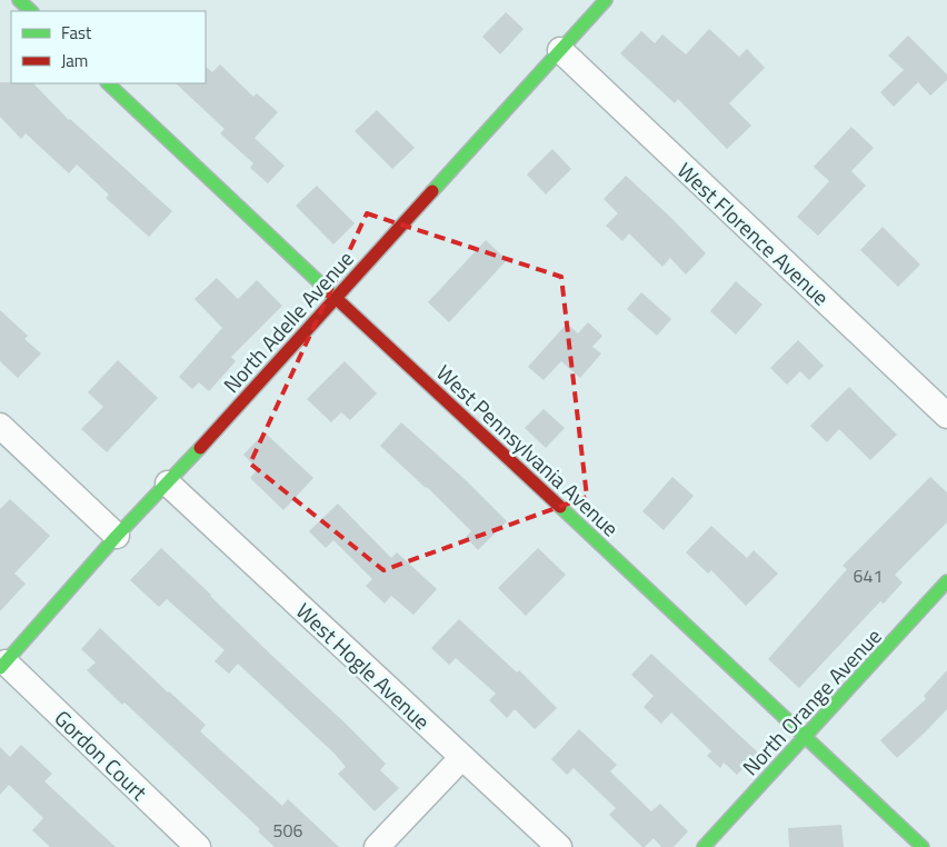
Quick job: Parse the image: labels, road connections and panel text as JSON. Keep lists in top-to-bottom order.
{
  "streets": {
    "street": [
      "West Florence Avenue",
      "North Adelle Avenue",
      "West Pennsylvania Avenue",
      "West Hogle Avenue",
      "North Orange Avenue",
      "Gordon Court"
    ]
  },
  "crossings": [
    ["West Florence Avenue", "North Adelle Avenue"],
    ["North Adelle Avenue", "West Pennsylvania Avenue"],
    ["North Adelle Avenue", "West Hogle Avenue"],
    ["North Adelle Avenue", "Gordon Court"],
    ["West Pennsylvania Avenue", "North Orange Avenue"]
  ],
  "house_numbers": ["641", "506"],
  "legend": ["Fast", "Jam"]
}
